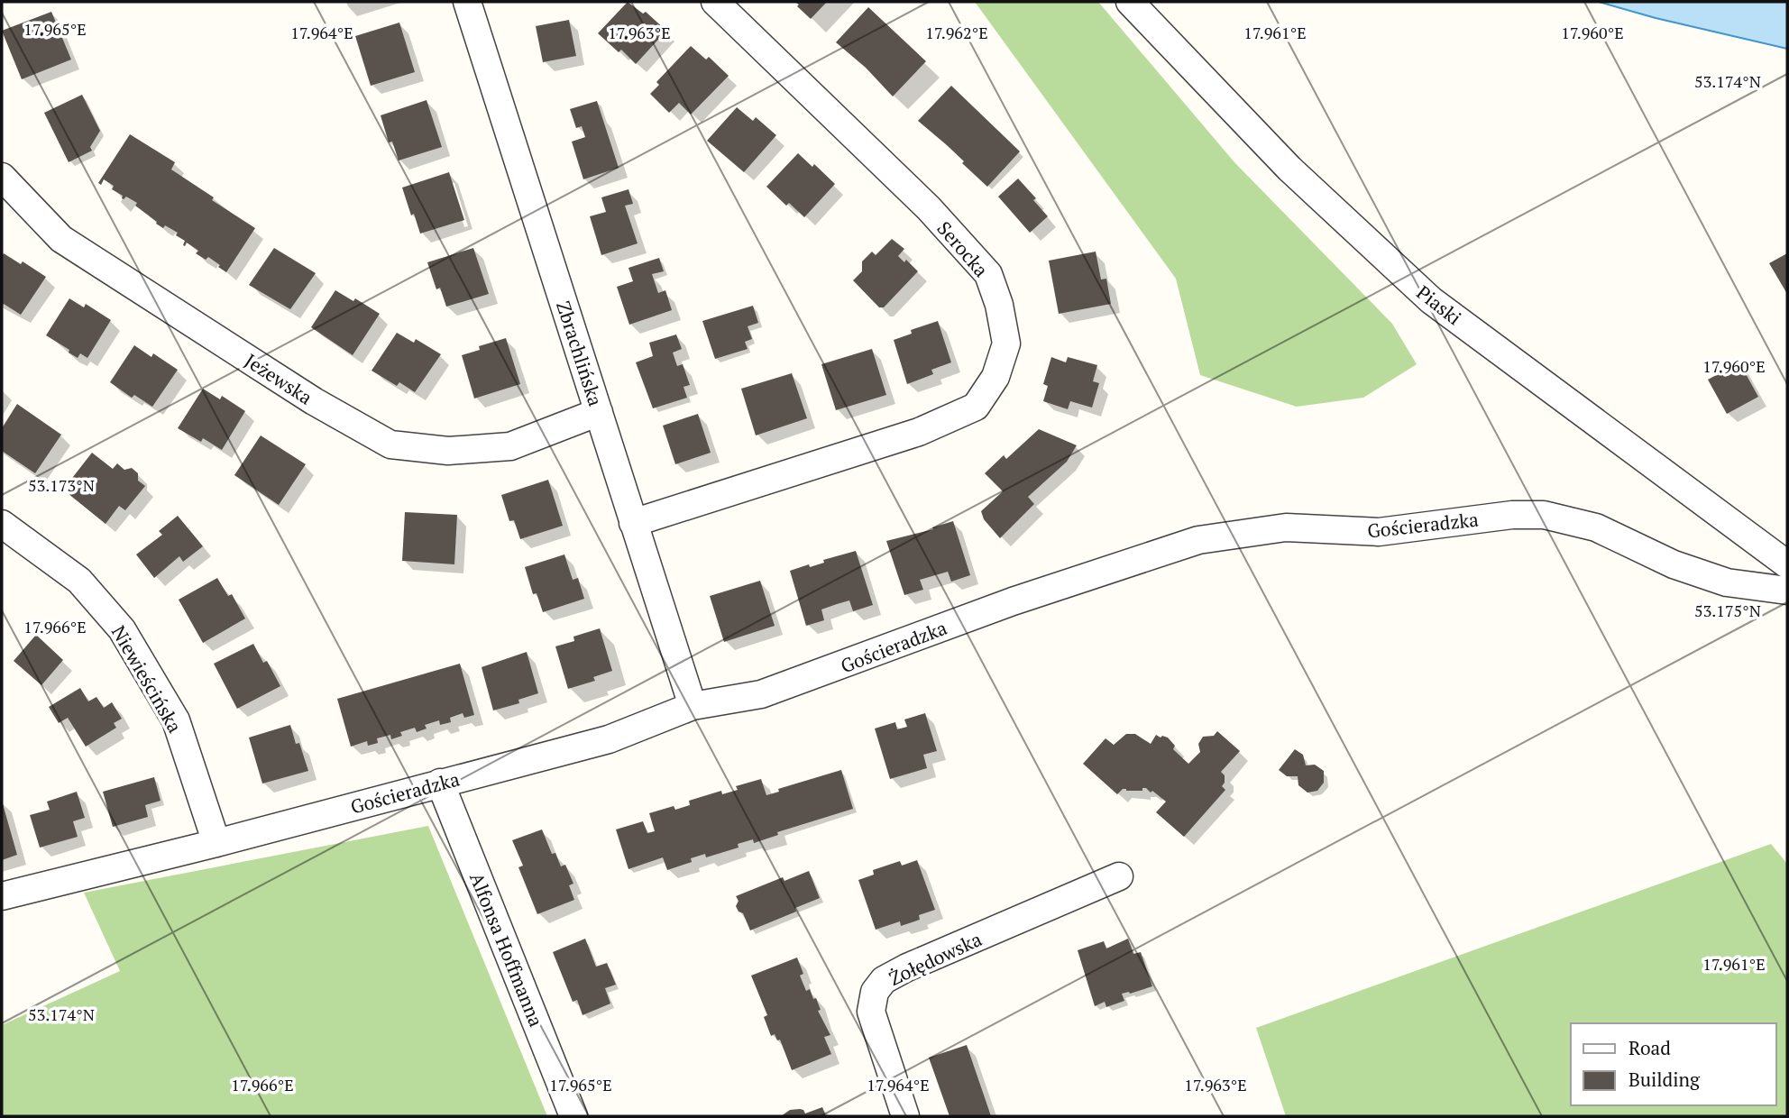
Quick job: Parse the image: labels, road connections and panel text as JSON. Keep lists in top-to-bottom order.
{
  "streets": {
    "street": [
      "Serocka",
      "Piaski",
      "Zbrachlińska",
      "Jeżewska",
      "Gościeradzka",
      "Niewieścińska",
      "Alfonsa Hoffmanna",
      "Żołędowska"
    ]
  },
  "crossings": [
    ["Serocka", "Zbrachlińska"],
    ["Zbrachlińska", "Jeżewska"],
    ["Zbrachlińska", "Gościeradzka"],
    ["Gościeradzka", "Niewieścińska"],
    ["Gościeradzka", "Alfonsa Hoffmanna"]
  ],
  "legend": ["Road", "Building"],
  "coordinates": [
    "17.965°E",
    "17.964°E",
    "17.963°E",
    "17.962°E",
    "17.961°E",
    "17.960°E",
    "53.174°N",
    "53.173°N",
    "53.175°N",
    "17.966°E"
  ]
}
